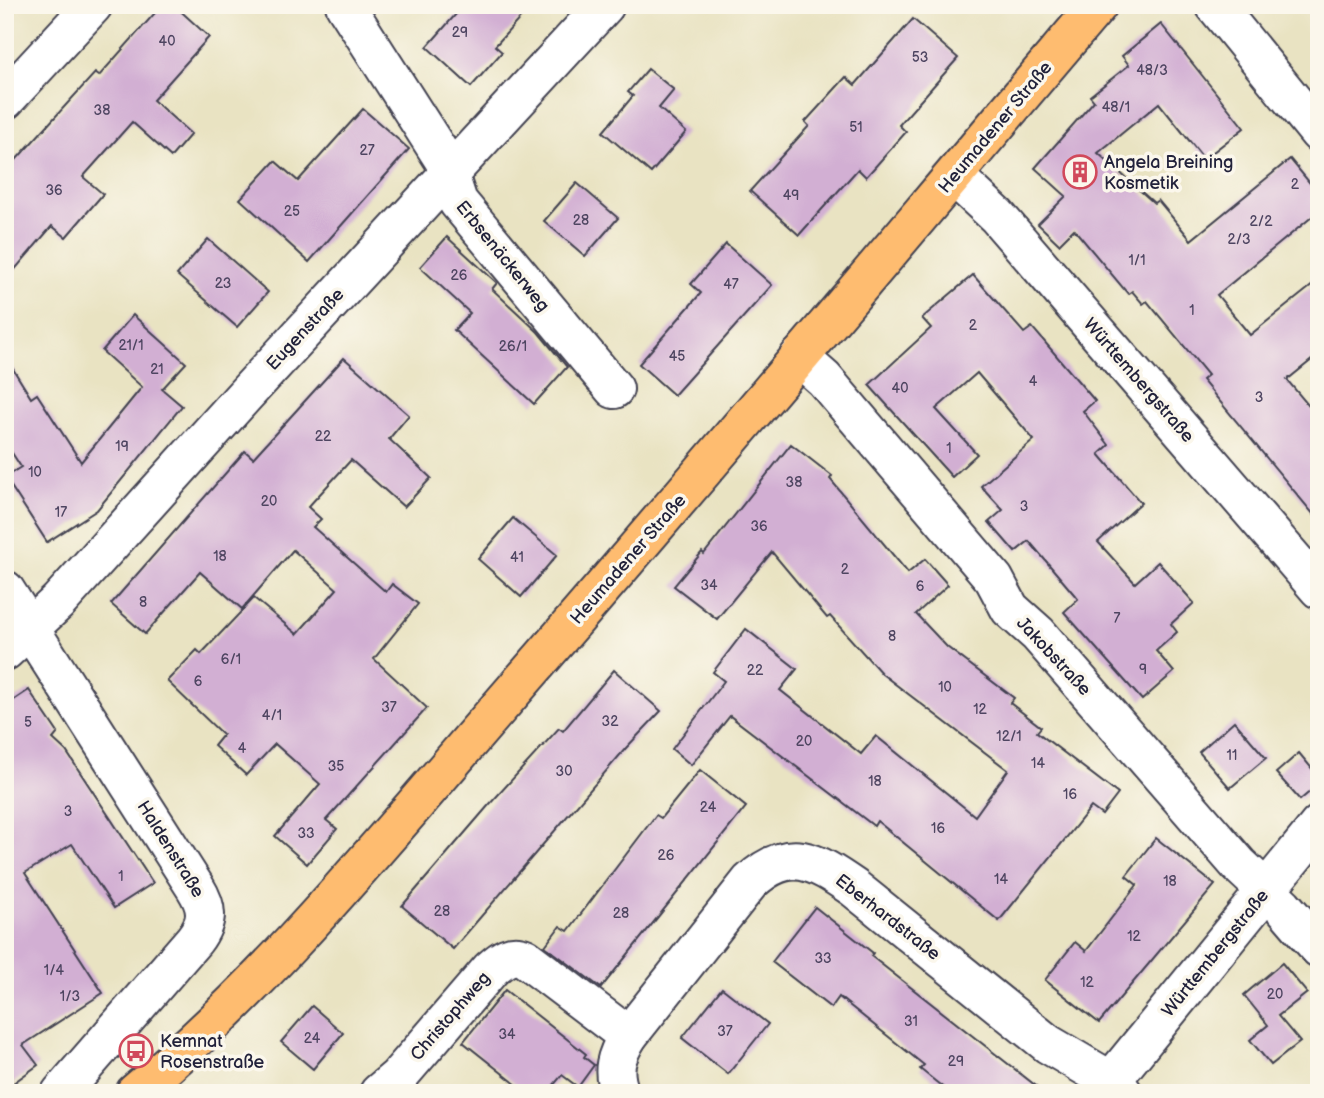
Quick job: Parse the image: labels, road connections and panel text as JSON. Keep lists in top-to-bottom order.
{
  "streets": {
    "main road": ["Heumadener Straße"],
    "street": [
      "Erbsenäckerweg",
      "Eugenstraße",
      "Württembergstraße",
      "Jakobstraße",
      "Haldenstraße",
      "Eberhardstraße",
      "Christophweg"
    ]
  },
  "crossings": [
    ["Heumadener Straße", "Württembergstraße"],
    ["Heumadener Straße", "Jakobstraße"],
    ["Erbsenäckerweg", "Eugenstraße"],
    ["Eugenstraße", "Haldenstraße"],
    ["Württembergstraße", "Jakobstraße"],
    ["Württembergstraße", "Eberhardstraße"],
    ["Eberhardstraße", "Christophweg"]
  ],
  "places": {
    "building": ["Angela Breining Kosmetik"],
    "bus stop": ["Kemnat Rosenstraße"]
  },
  "house_numbers": [
    "29",
    "40",
    "53",
    "48/3",
    "48/1",
    "38",
    "51",
    "27",
    "2",
    "36",
    "49",
    "25",
    "28",
    "2/2",
    "2/3",
    "1/1",
    "26",
    "23",
    "47",
    "1",
    "2",
    "21/1",
    "26/1",
    "45",
    "21",
    "4",
    "40",
    "3",
    "22",
    "19",
    "1",
    "10",
    "38",
    "20",
    "3",
    "17",
    "36",
    "18",
    "41",
    "2",
    "34",
    "6",
    "8",
    "7",
    "8",
    "6/1",
    "9",
    "22",
    "6",
    "10",
    "37",
    "12",
    "4/1",
    "32",
    "5",
    "12/1",
    "20",
    "4",
    "11",
    "14",
    "35",
    "30",
    "18",
    "16",
    "24",
    "3",
    "16",
    "33",
    "26",
    "1",
    "14",
    "18",
    "28",
    "28",
    "12",
    "33",
    "1/4",
    "12",
    "20",
    "1/3",
    "31",
    "37",
    "34",
    "24",
    "29"
  ]
}
